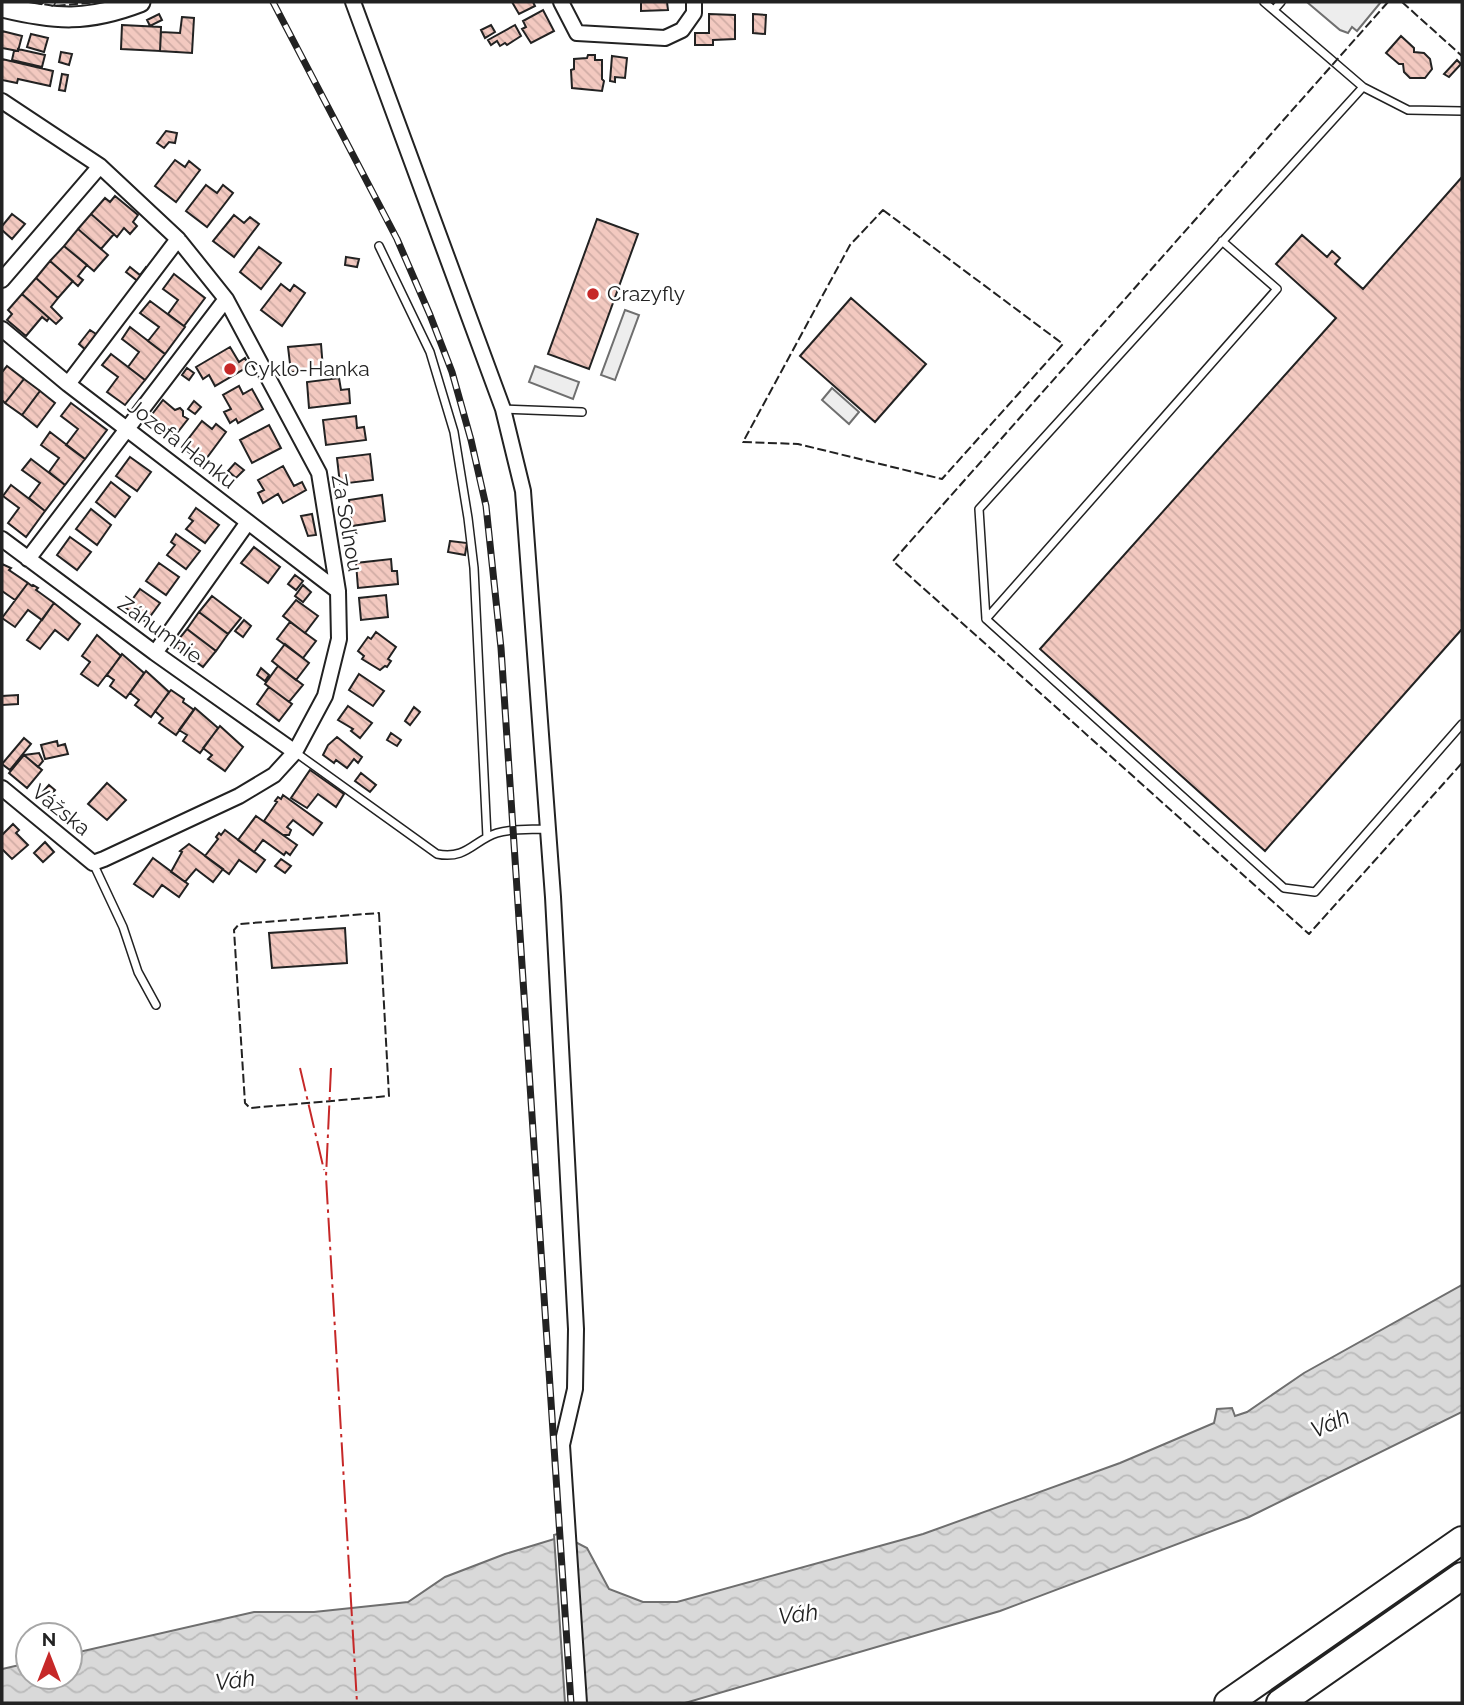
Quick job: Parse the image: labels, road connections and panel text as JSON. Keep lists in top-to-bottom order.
{
  "streets": {
    "street": [
      "Jozefa Hanku",
      "Za Soľnou",
      "Záhumnie",
      "Vážska"
    ]
  },
  "crossings": [
    ["Jozefa Hanku", "Za Soľnou"],
    ["Za Soľnou", "Záhumnie"],
    ["Za Soľnou", "Vážska"]
  ],
  "water": ["Váh"],
  "places": ["Crazyfly", "Cyklo-Hanka"],
  "north": "top"
}
